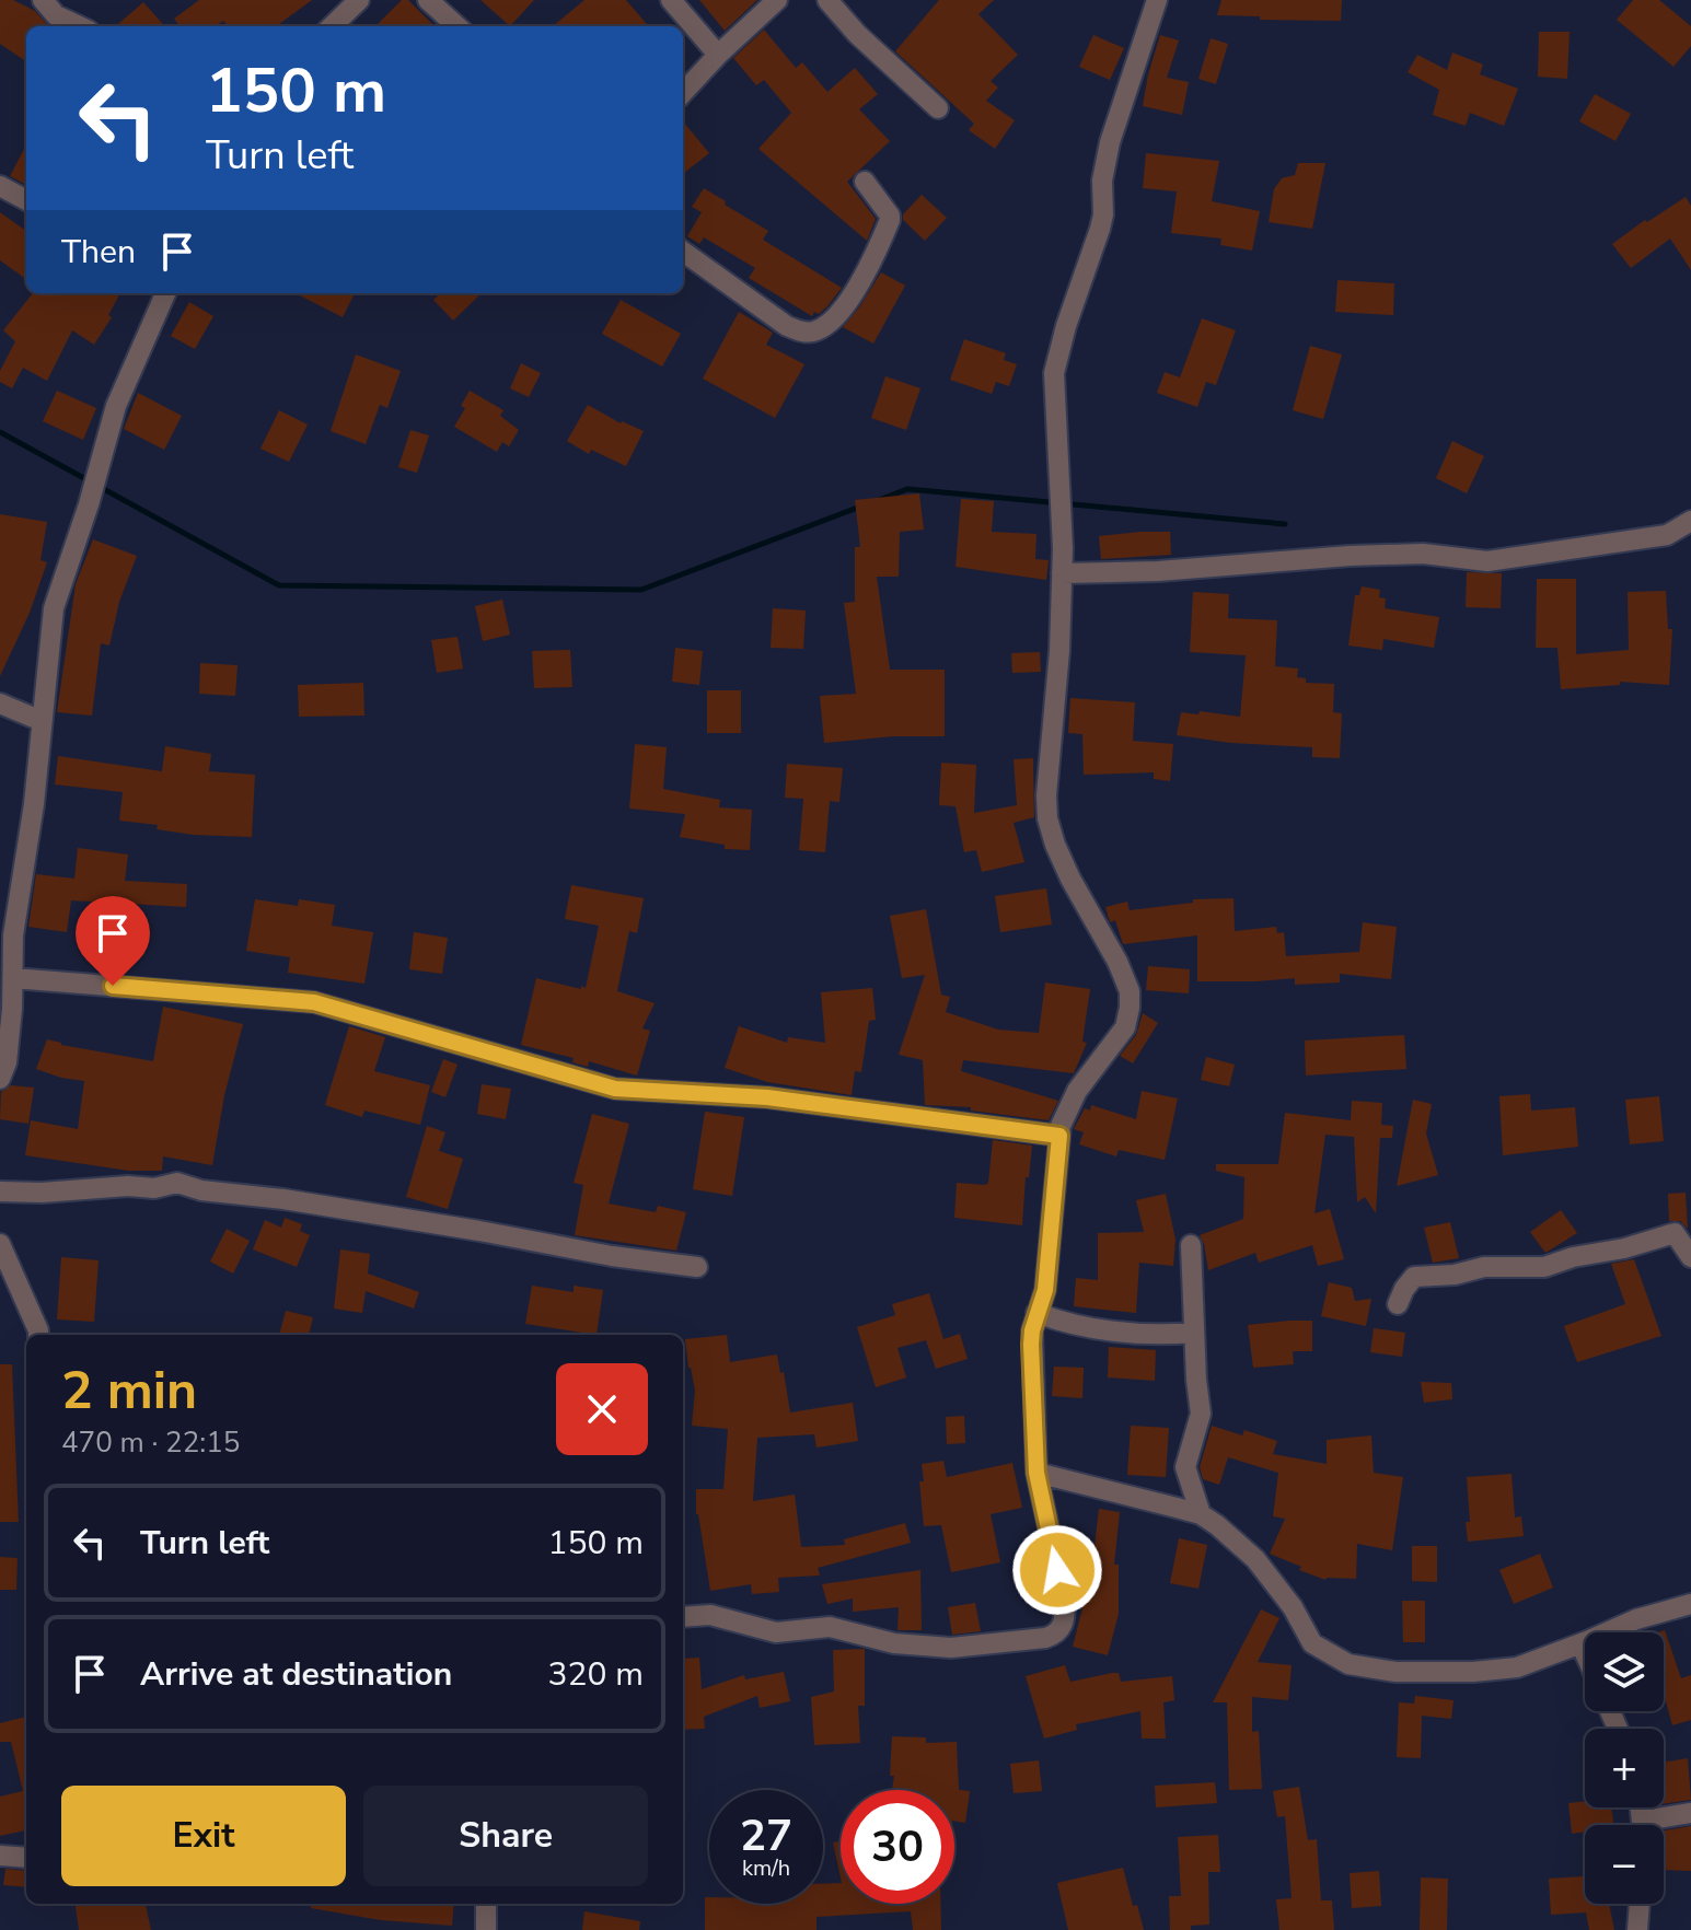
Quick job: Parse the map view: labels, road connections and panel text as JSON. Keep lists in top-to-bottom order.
{
  "page": {
    "turn": ["150 m", "Turn left"],
    "then": "Then",
    "heading": ["2 min", "470 m · 22:15"],
    "list": [
      {
        "name": "Turn left",
        "value": "150 m"
      },
      {
        "name": "Arrive at destination",
        "value": "320 m"
      }
    ],
    "map_buttons": ["+", "−"],
    "buttons": ["Exit", "Share"],
    "speed": "27 km/h",
    "limit": "30"
  }
}
